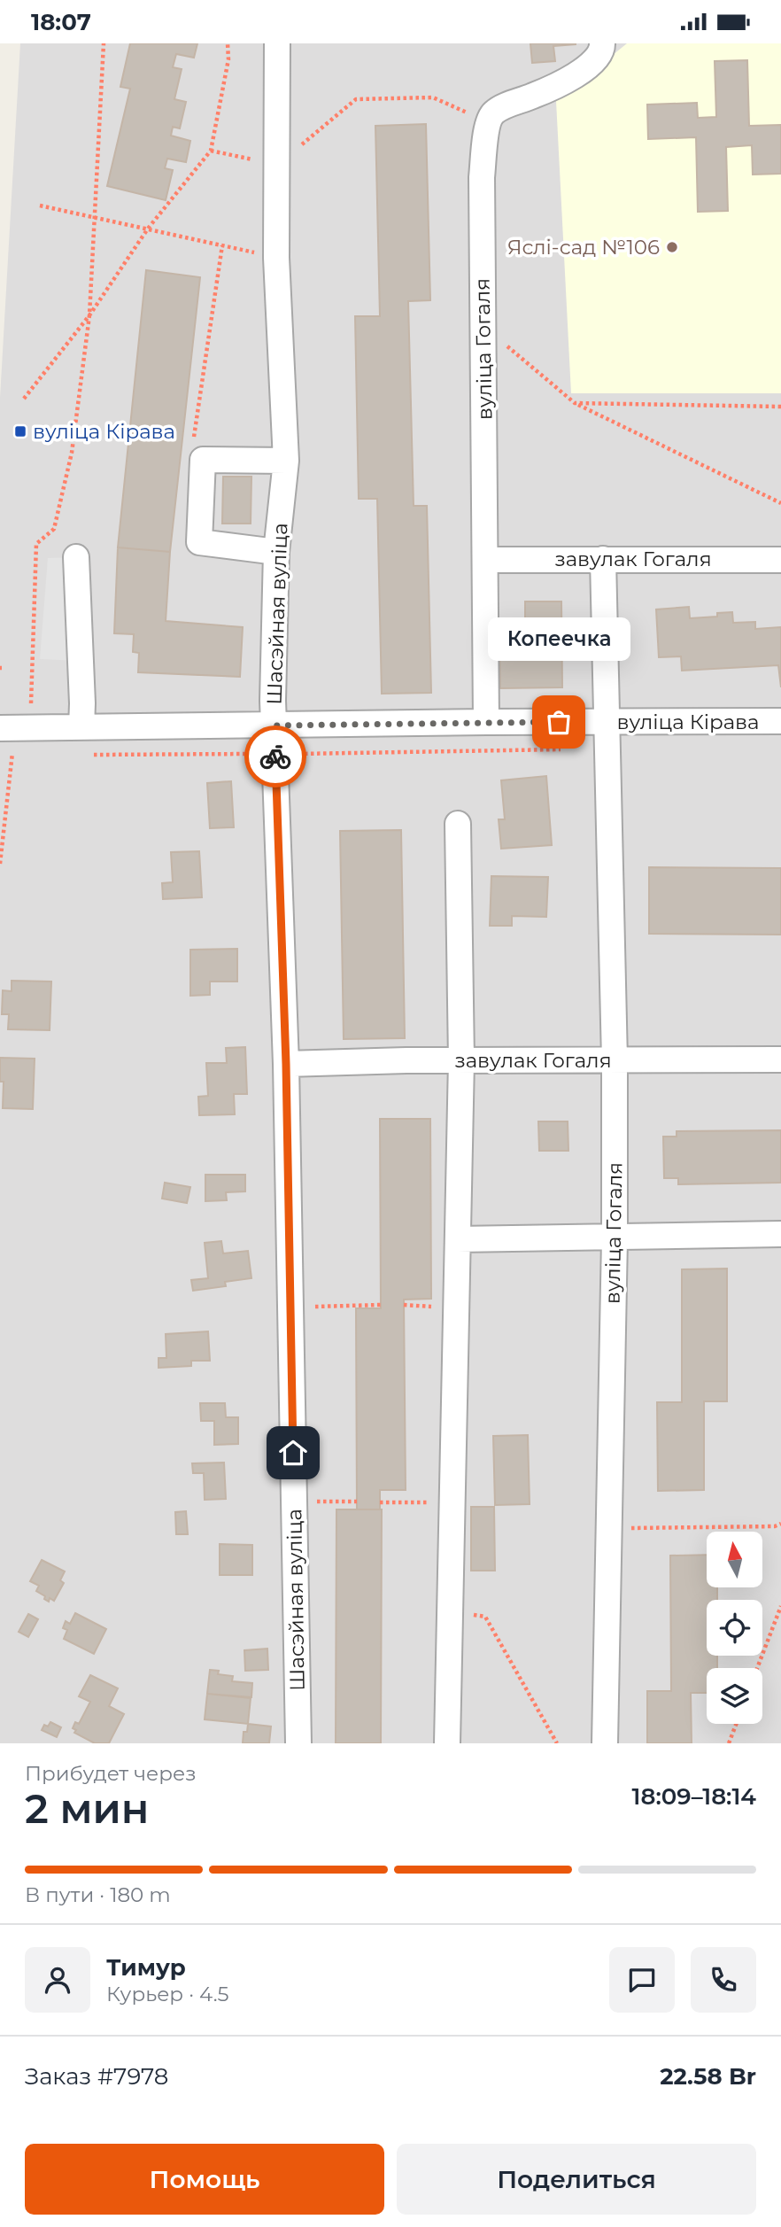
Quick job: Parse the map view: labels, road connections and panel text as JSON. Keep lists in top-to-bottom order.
{
  "streets": {
    "street": [
      "вуліца Гогаля",
      "завулак Гогаля",
      "Шасэйная вуліца",
      "вуліца Кірава"
    ]
  },
  "crossings": [
    ["вуліца Гогаля", "завулак Гогаля"],
    ["вуліца Гогаля", "вуліца Кірава"],
    ["завулак Гогаля", "Шасэйная вуліца"],
    ["Шасэйная вуліца", "вуліца Кірава"]
  ],
  "places": {
    "other": ["Яслі-сад №106", "Копеечка"],
    "transit": ["вуліца Кірава"]
  },
  "north": "top",
  "page": {
    "status": "18:07",
    "bubble": "Копеечка",
    "heading": ["2 мин", "Прибудет через", "18:09–18:14"],
    "panel": [
      "Тимур",
      "Курьер · 4.5",
      "Заказ #7978",
      "22.58 Br"
    ],
    "bar": "В пути · 180 m",
    "buttons": ["Помощь", "Поделиться"]
  }
}
